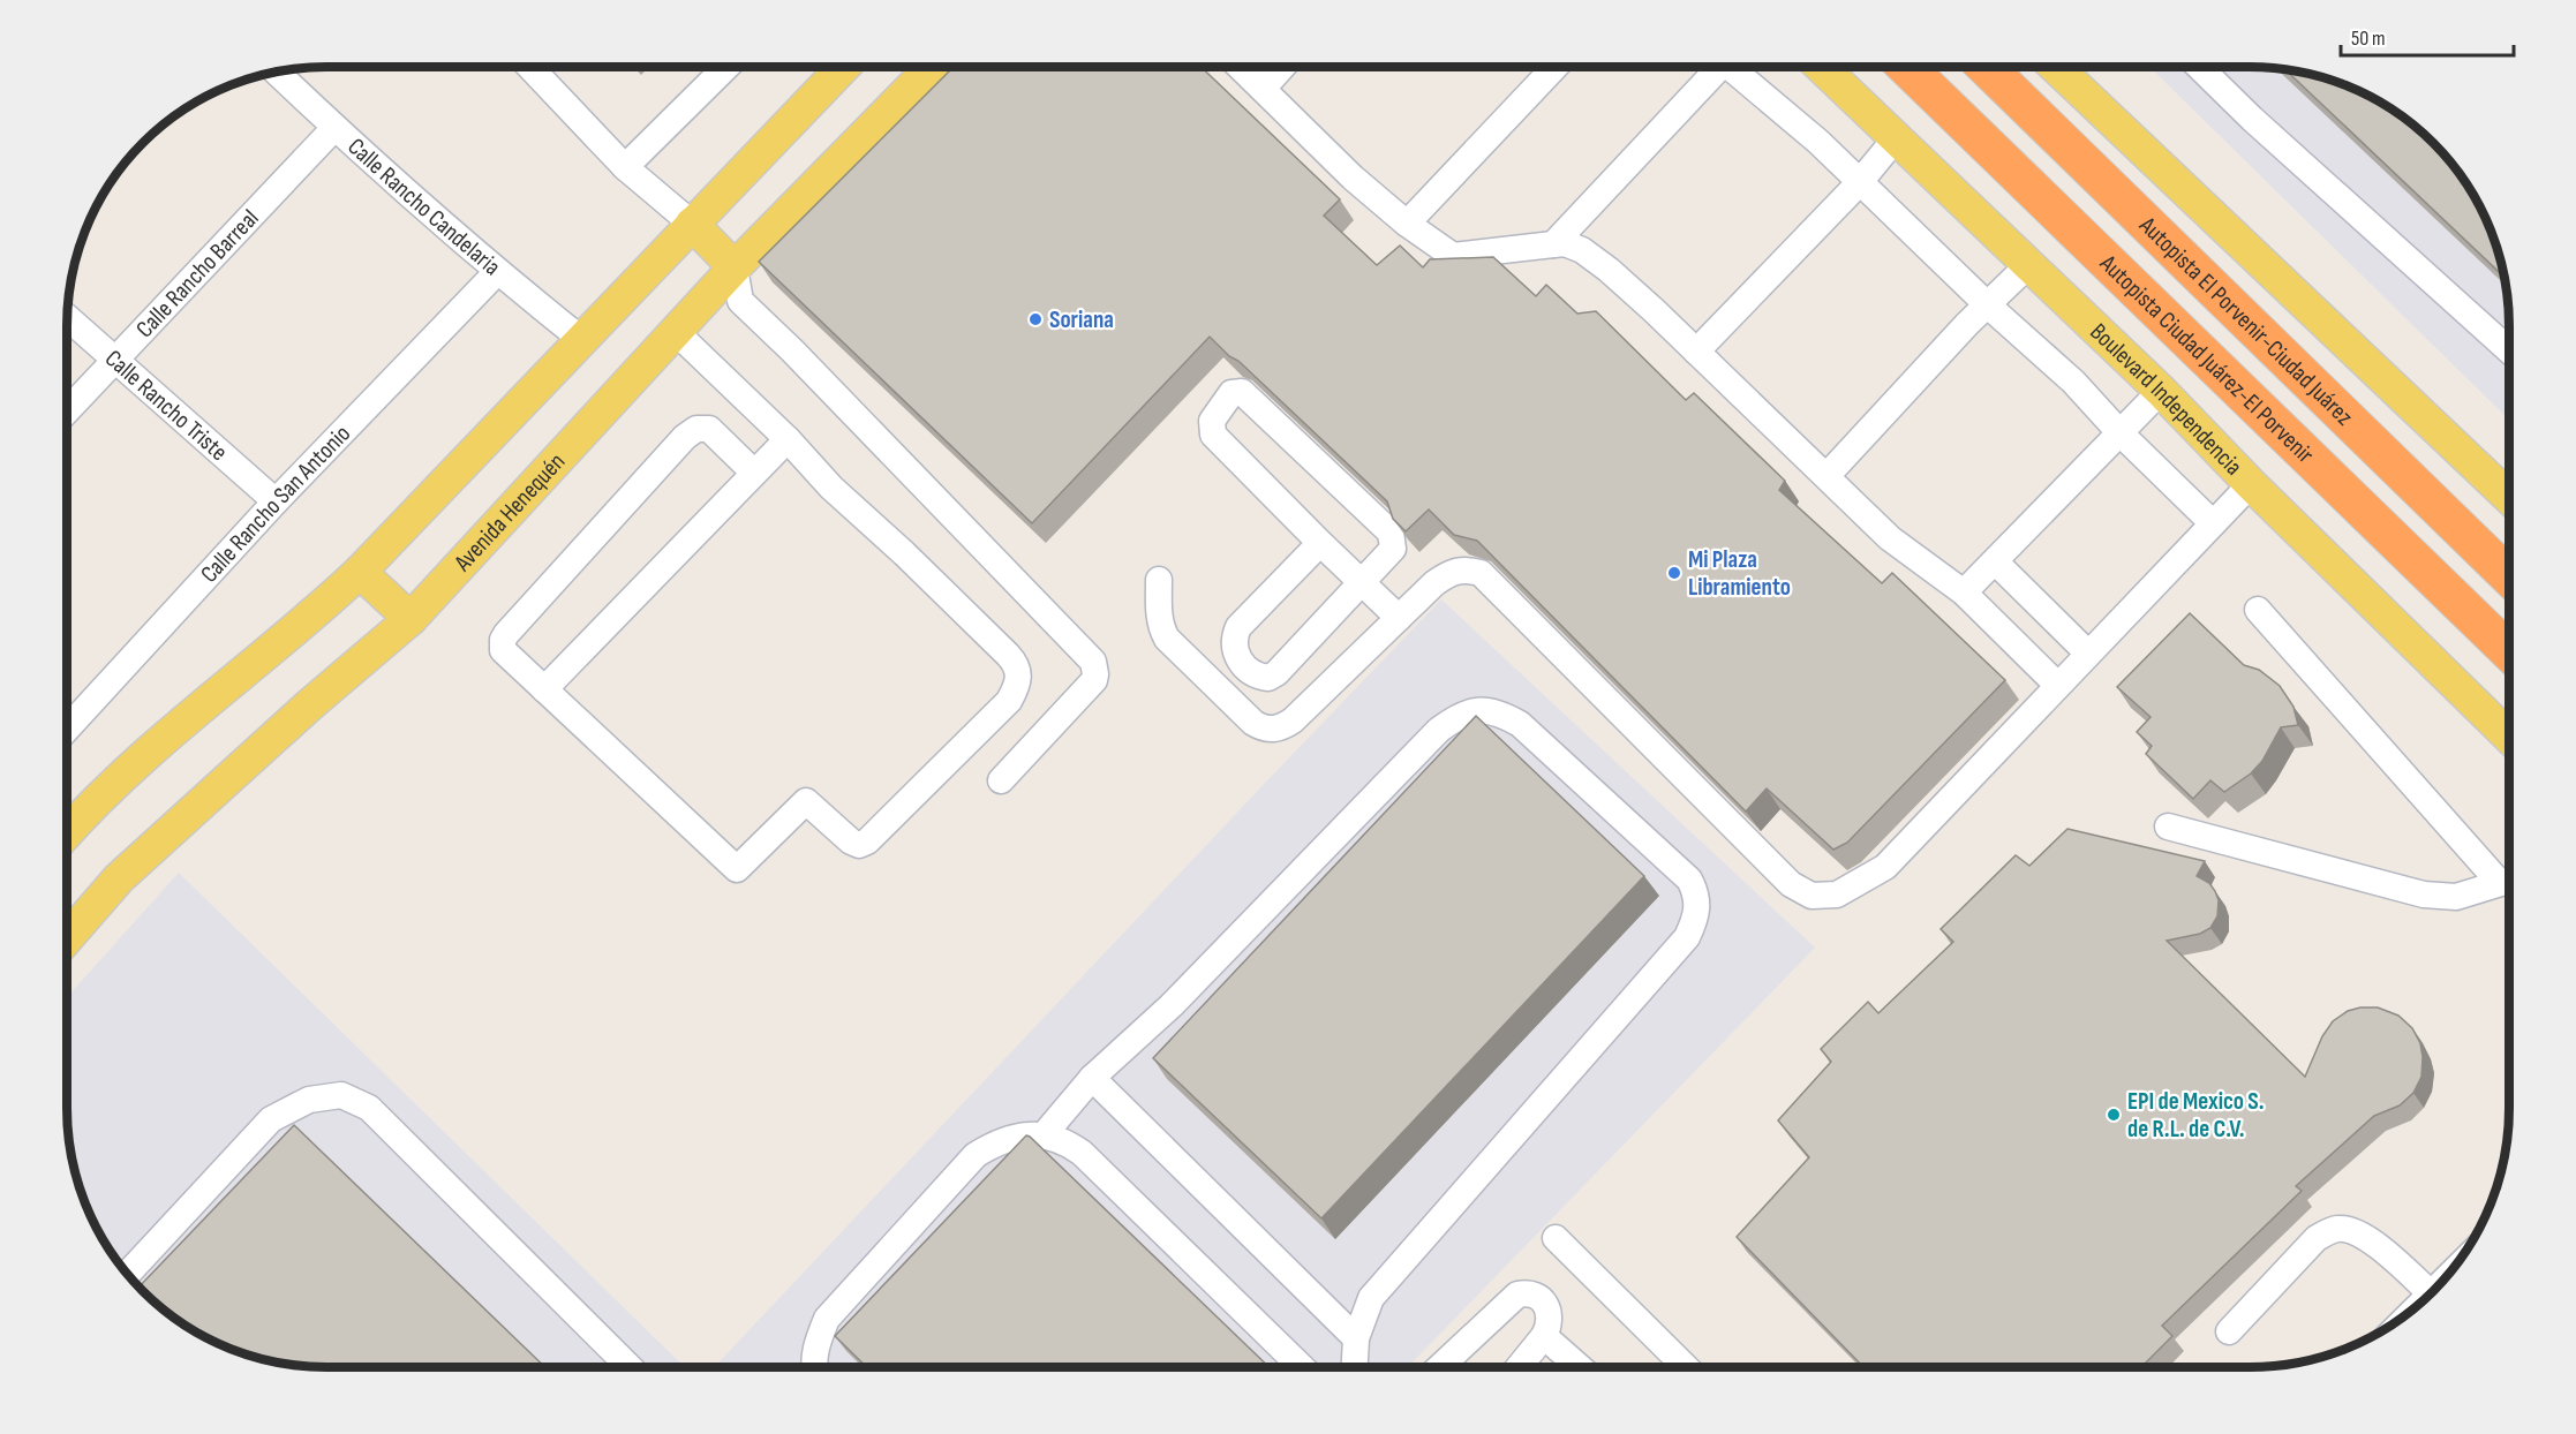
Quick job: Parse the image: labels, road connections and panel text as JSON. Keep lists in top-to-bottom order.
{
  "streets": {
    "highway": ["Autopista El Porvenir-Ciudad Juárez", "Autopista Ciudad Juárez-El Porvenir"],
    "main road": ["Boulevard Independencia", "Avenida Henequén"],
    "street": [
      "Calle Rancho Candelaria",
      "Calle Rancho Barreal",
      "Calle Rancho Triste",
      "Calle Rancho San Antonio"
    ]
  },
  "crossings": [
    ["Calle Rancho Candelaria", "Calle Rancho Barreal"],
    ["Calle Rancho Candelaria", "Calle Rancho San Antonio"],
    ["Calle Rancho Barreal", "Calle Rancho Triste"],
    ["Calle Rancho Triste", "Calle Rancho San Antonio"]
  ],
  "places": ["Soriana", "Mi Plaza Libramiento", "EPI de Mexico S. de R.L. de C.V."],
  "scale_bar": "50 m"
}
